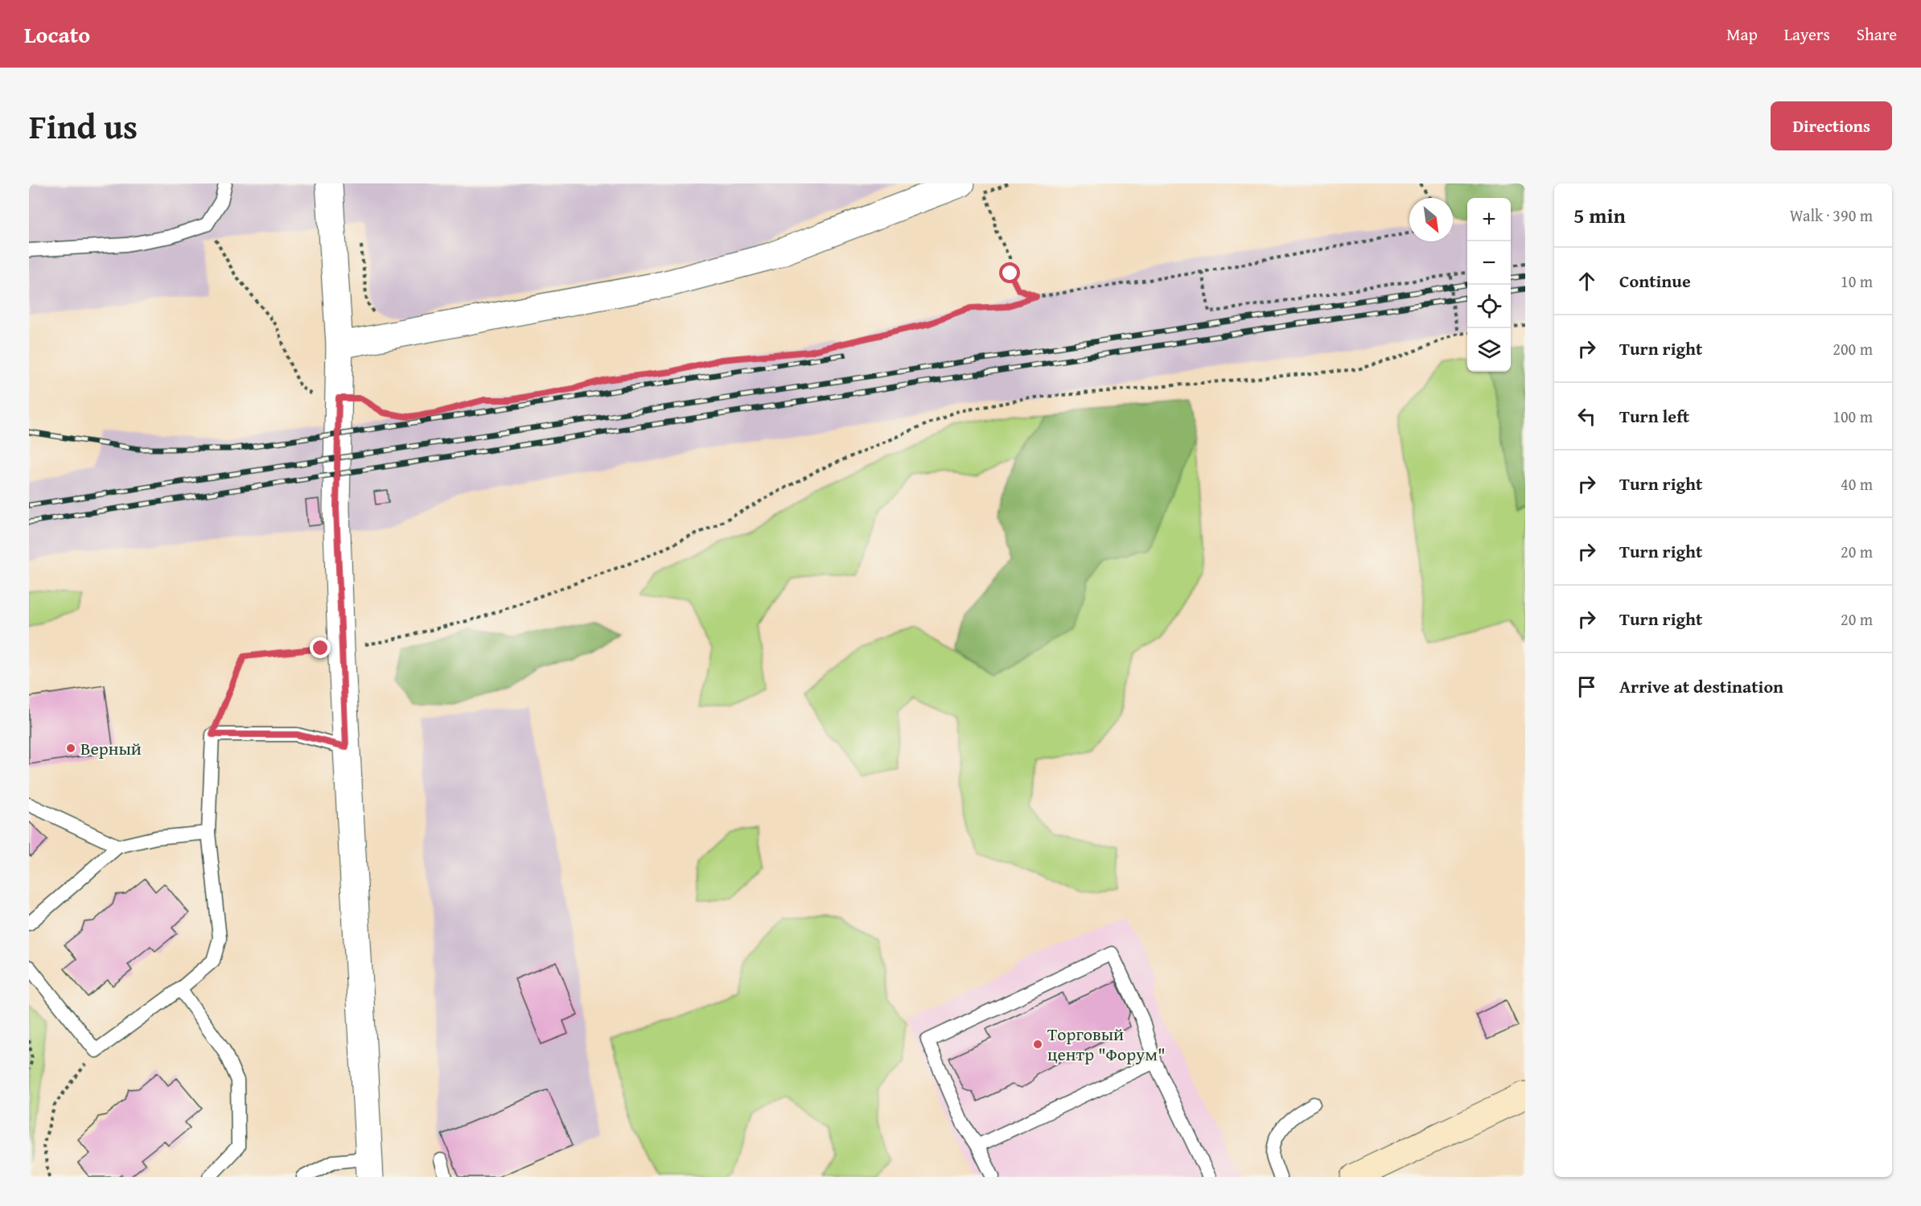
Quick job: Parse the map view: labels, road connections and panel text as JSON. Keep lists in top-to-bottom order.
{
  "places": ["Верный", "Торговый центр \"Форум\""],
  "north": "bottom right",
  "page": {
    "header": "Locato",
    "nav": ["Map", "Layers", "Share"],
    "title": "Find us",
    "buttons": "Directions",
    "heading": ["5 min", "Walk · 390 m"],
    "map_buttons": ["+", "−"],
    "list": [
      ["Continue", "10 m"],
      ["Turn right", "200 m"],
      ["Turn left", "100 m"],
      ["Turn right", "40 m"],
      ["Turn right", "20 m"],
      ["Turn right", "20 m"],
      "Arrive at destination"
    ]
  }
}
